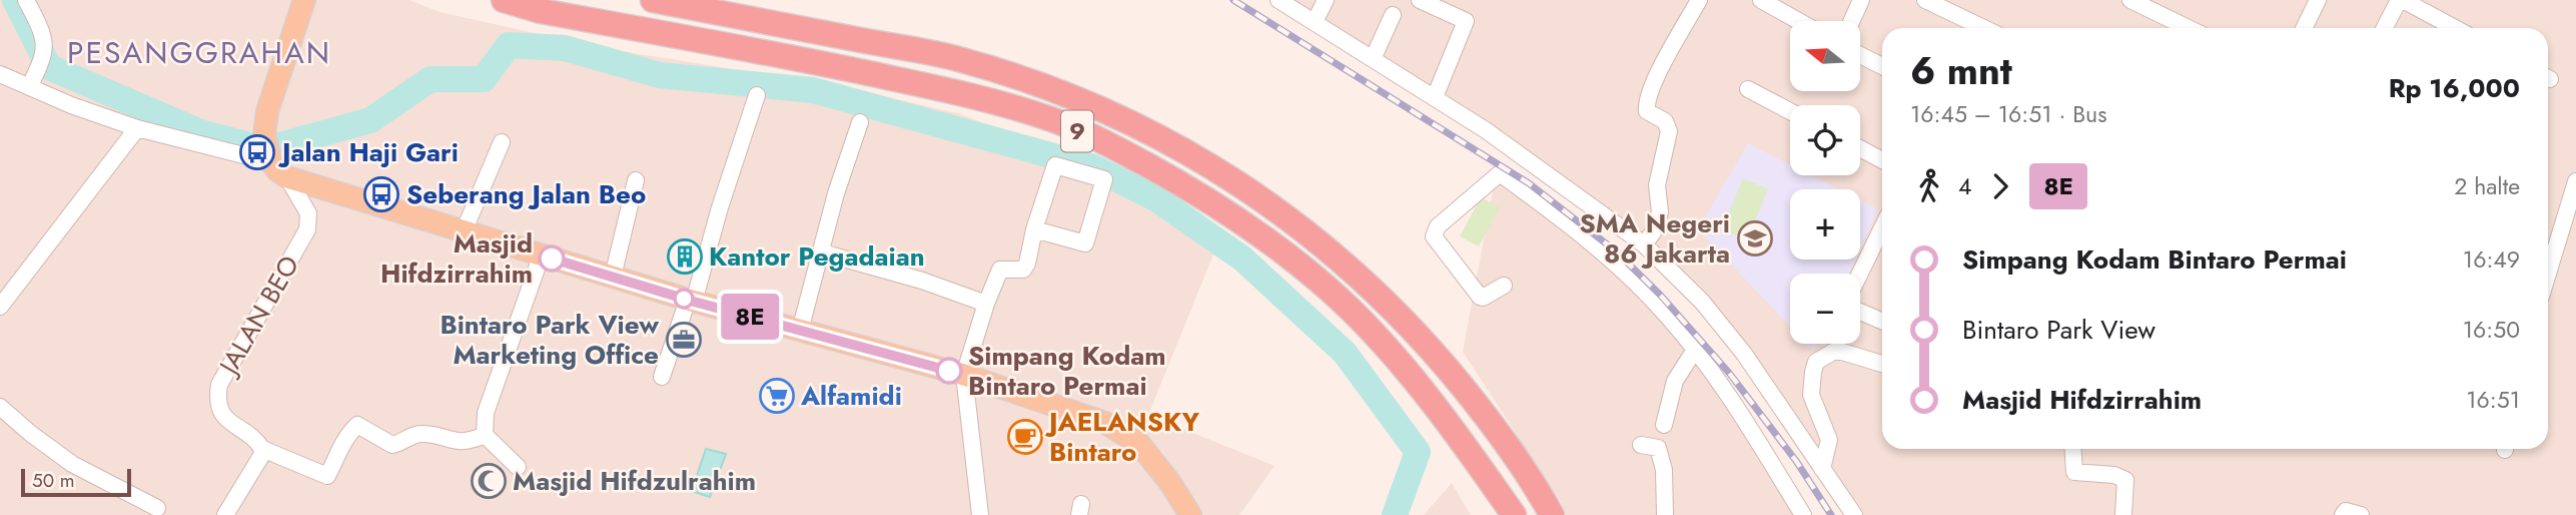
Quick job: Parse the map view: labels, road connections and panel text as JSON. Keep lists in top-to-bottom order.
{
  "streets": {
    "highway": ["9"],
    "street": ["JALAN BEO"]
  },
  "districts": ["PESANGGRAHAN"],
  "places": {
    "bus stop": ["Jalan Haji Gari", "Seberang Jalan Beo"],
    "school or university": ["SMA Negeri 86 Jakarta"],
    "building": ["Kantor Pegadaian"],
    "other": ["Masjid Hifdzirrahim", "Simpang Kodam Bintaro Permai"],
    "office": ["Bintaro Park View Marketing Office"],
    "supermarket": ["Alfamidi"],
    "cafe": ["JAELANSKY Bintaro"],
    "mosque": ["Masjid Hifdzulrahim"]
  },
  "lines": ["bus line 8E"],
  "scale_bar": "50 m",
  "north": "left",
  "page": {
    "on_map": "8E",
    "map_buttons": ["+", "−"],
    "heading": ["6 mnt", "16:45 – 16:51 · Bus", "Rp 16,000"],
    "legs": ["4", "8E", "2 halte"],
    "list": [
      {
        "name": "Simpang Kodam Bintaro Permai",
        "value": "16:49"
      },
      {
        "name": "Bintaro Park View",
        "value": "16:50"
      },
      {
        "name": "Masjid Hifdzirrahim",
        "value": "16:51"
      }
    ],
    "scale": "50 m"
  }
}
